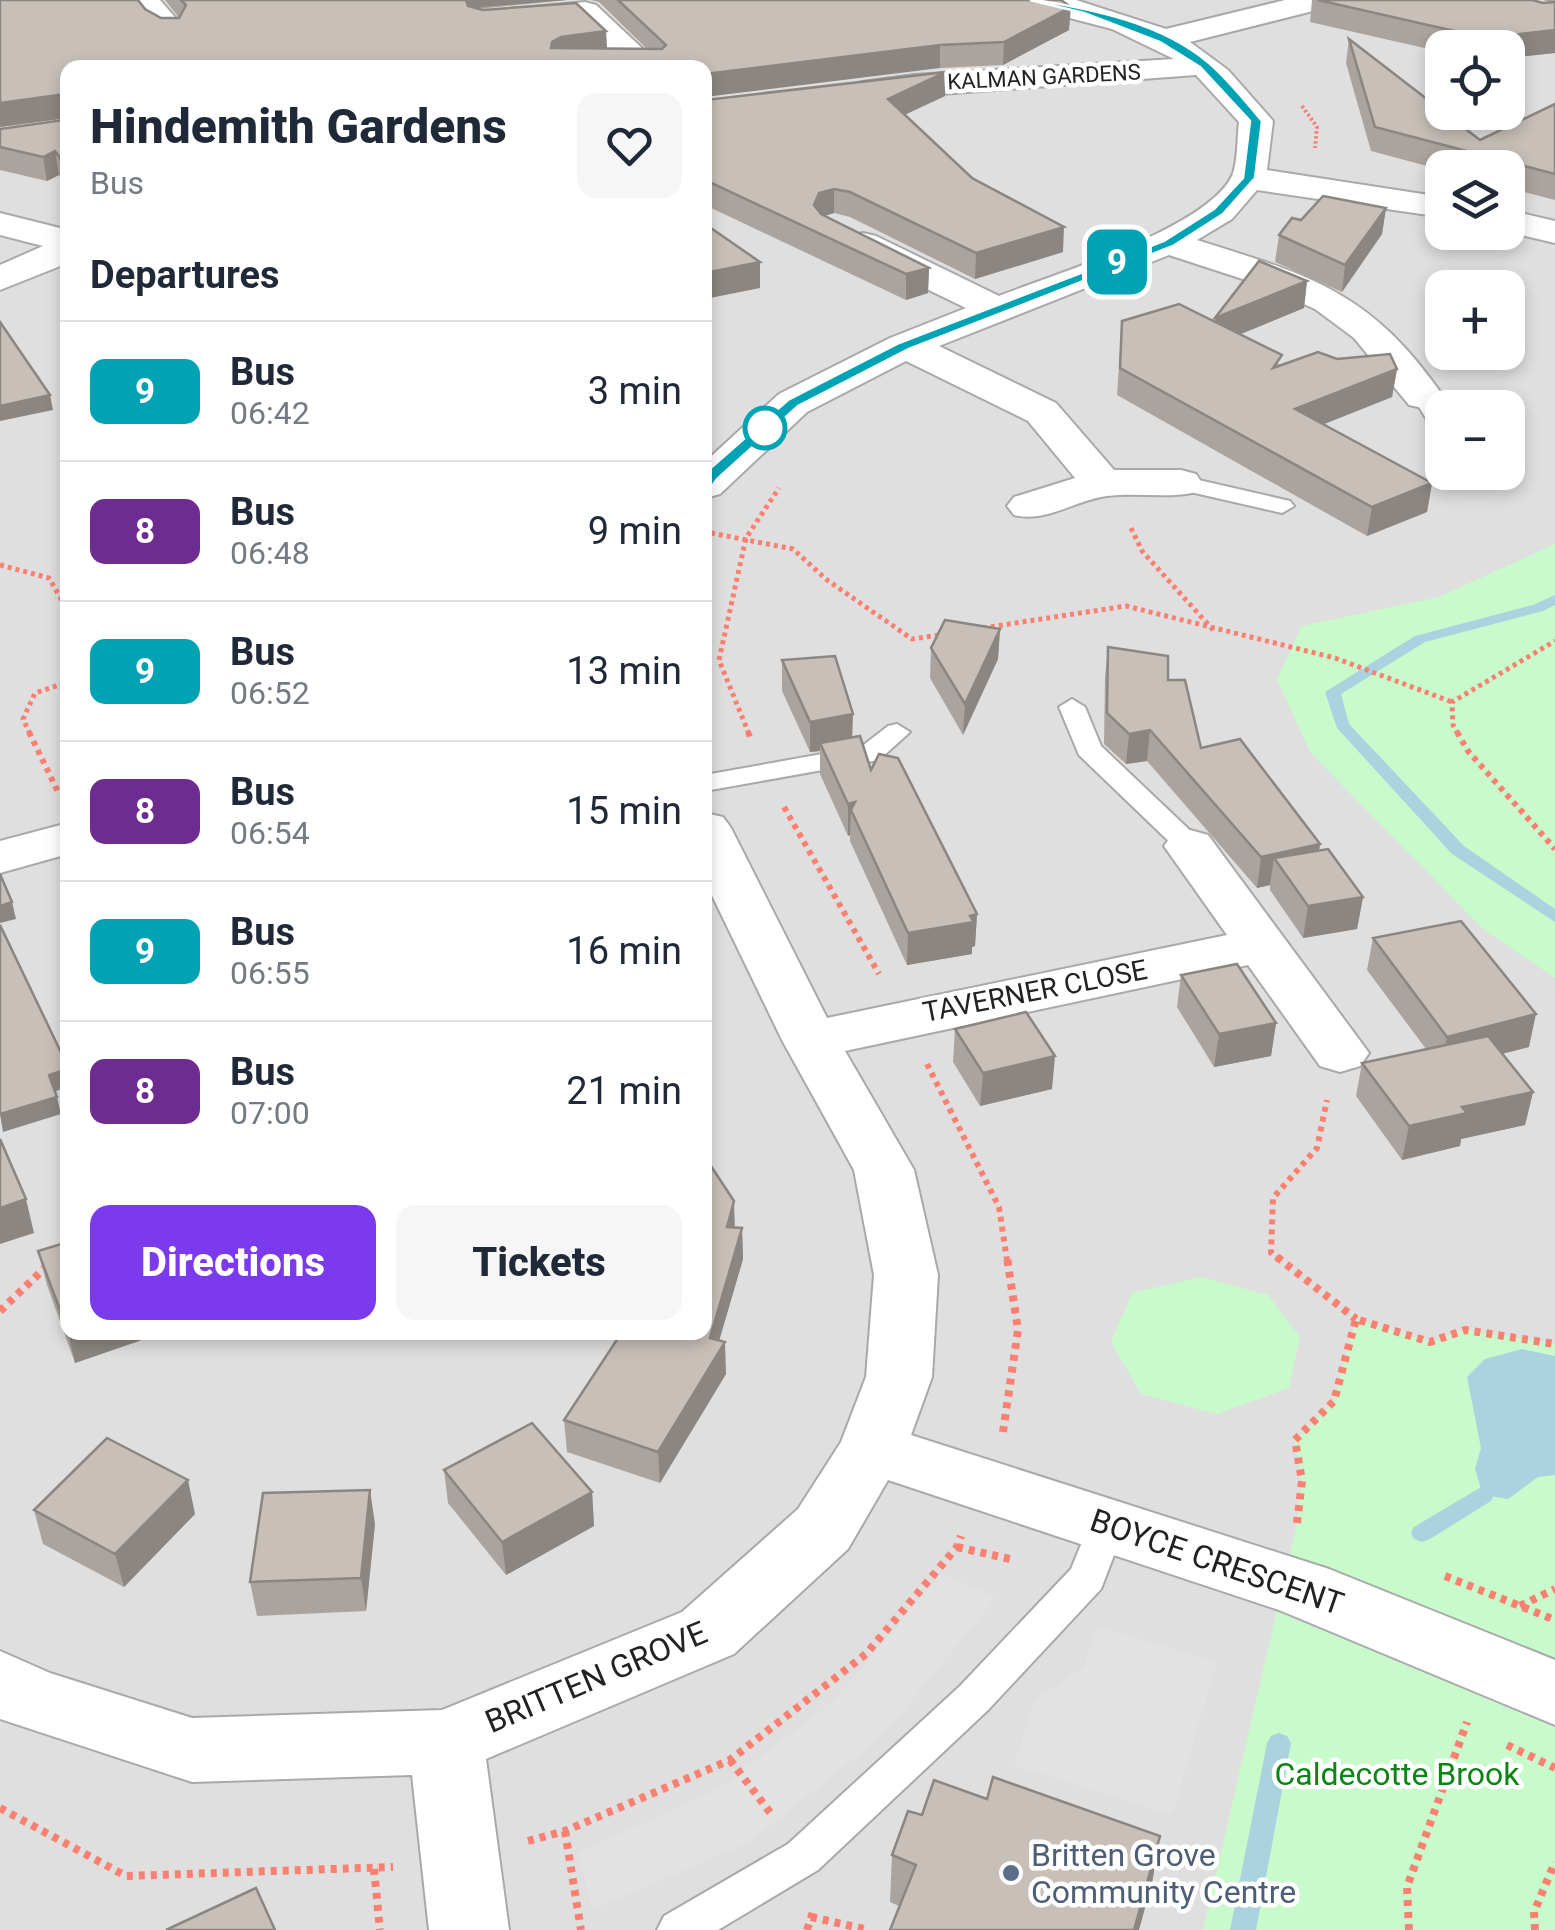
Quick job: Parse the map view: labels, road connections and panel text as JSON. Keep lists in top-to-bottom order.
{
  "streets": {
    "street": [
      "KALMAN GARDENS",
      "TAVERNER CLOSE",
      "BOYCE CRESCENT",
      "BRITTEN GROVE"
    ]
  },
  "crossings": [
    ["TAVERNER CLOSE", "BRITTEN GROVE"],
    ["BOYCE CRESCENT", "BRITTEN GROVE"]
  ],
  "parks": ["Caldecotte Brook"],
  "places": ["Britten Grove Community Centre"],
  "lines": ["bus line 9"],
  "page": {
    "on_map": "9",
    "map_buttons": ["+", "−"],
    "heading": [
      ["Hindemith Gardens", "Bus"],
      "Departures"
    ],
    "list": [
      {
        "mark": "9",
        "name": "Bus",
        "note": "06:42",
        "value": "3 min"
      },
      {
        "mark": "8",
        "name": "Bus",
        "note": "06:48",
        "value": "9 min"
      },
      {
        "mark": "9",
        "name": "Bus",
        "note": "06:52",
        "value": "13 min"
      },
      {
        "mark": "8",
        "name": "Bus",
        "note": "06:54",
        "value": "15 min"
      },
      {
        "mark": "9",
        "name": "Bus",
        "note": "06:55",
        "value": "16 min"
      },
      {
        "mark": "8",
        "name": "Bus",
        "note": "07:00",
        "value": "21 min"
      }
    ],
    "buttons": ["Directions", "Tickets"]
  }
}
